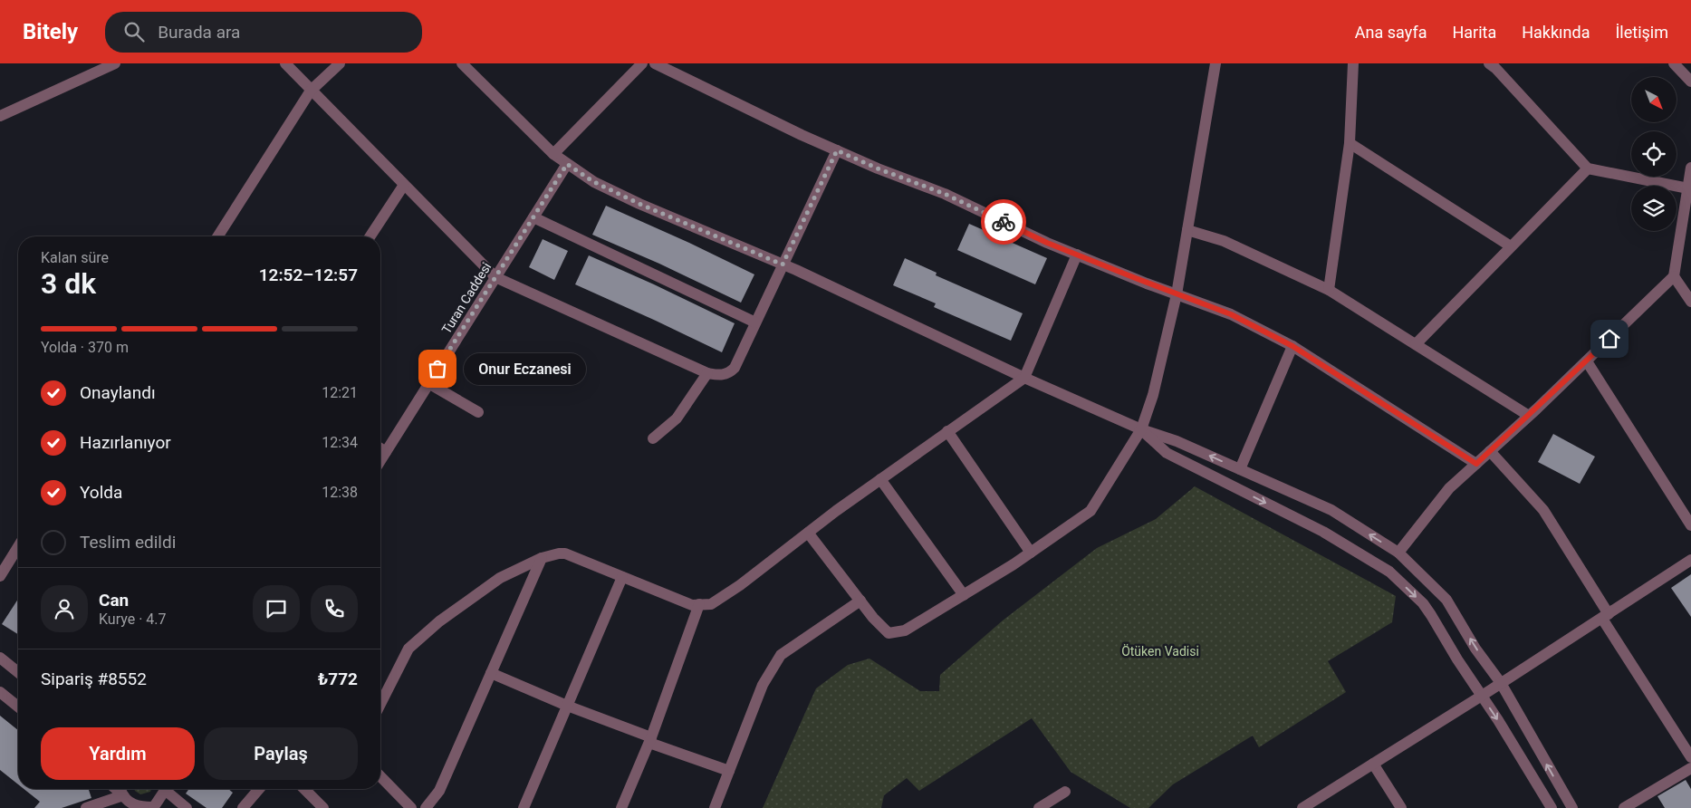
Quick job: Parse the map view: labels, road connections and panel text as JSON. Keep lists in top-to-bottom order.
{
  "streets": {
    "street": ["Turan Caddesi"]
  },
  "parks": ["Ötüken Vadisi"],
  "places": ["Onur Eczanesi"],
  "north": "bottom right",
  "page": {
    "header": "Bitely",
    "search": "Burada ara",
    "nav": [
      "Ana sayfa",
      "Harita",
      "Hakkında",
      "İletişim"
    ],
    "heading": ["3 dk", "Kalan süre", "12:52–12:57"],
    "panel": [
      "Can",
      "Kurye · 4.7",
      "Sipariş #8552",
      "₺772"
    ],
    "bar": "Yolda · 370 m",
    "bubble": "Onur Eczanesi",
    "list": [
      ["Onaylandı", "12:21"],
      ["Hazırlanıyor", "12:34"],
      ["Yolda", "12:38"],
      "Teslim edildi"
    ],
    "buttons": ["Yardım", "Paylaş"]
  }
}
